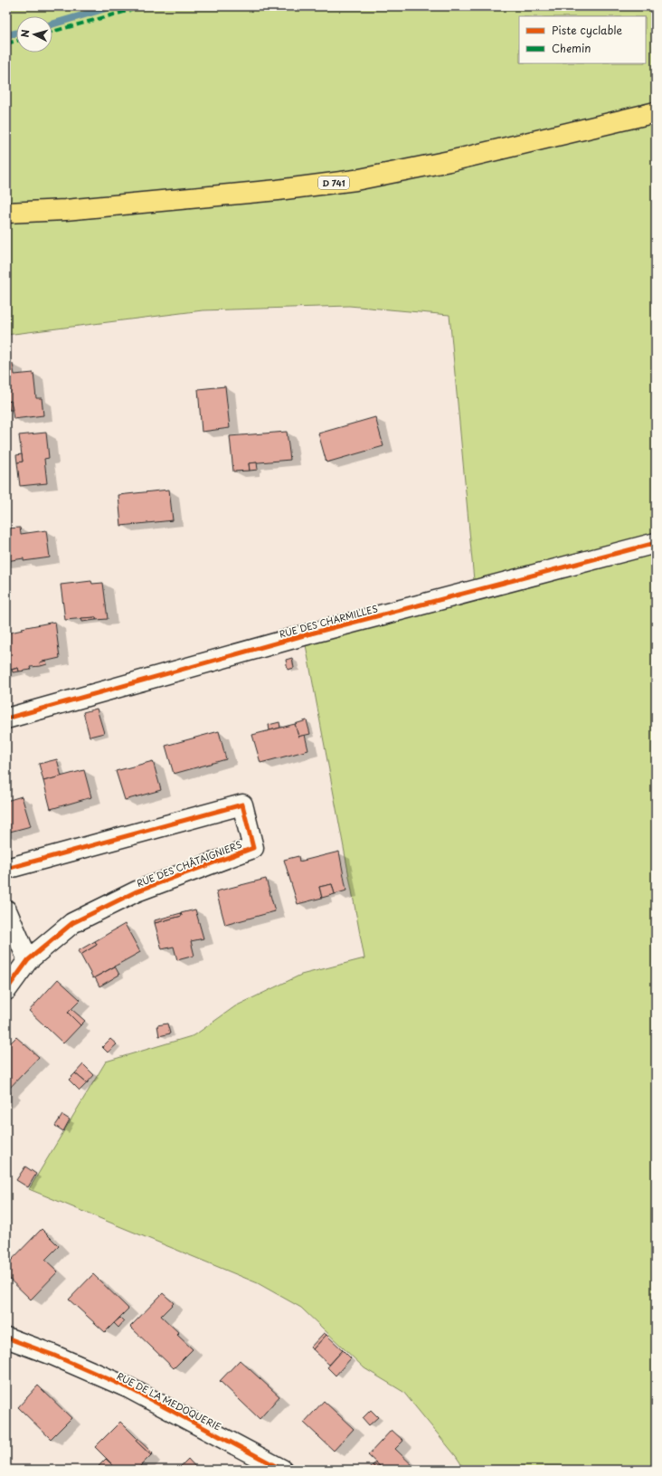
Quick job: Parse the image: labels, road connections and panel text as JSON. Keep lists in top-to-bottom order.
{
  "streets": {
    "main road": ["D 741"],
    "street": ["RUE DES CHARMILLES", "RUE DES CHÂTAIGNIERS", "RUE DE LA MEDOQUERIE"]
  },
  "legend": ["Piste cyclable", "Chemin"],
  "north": "left"
}
